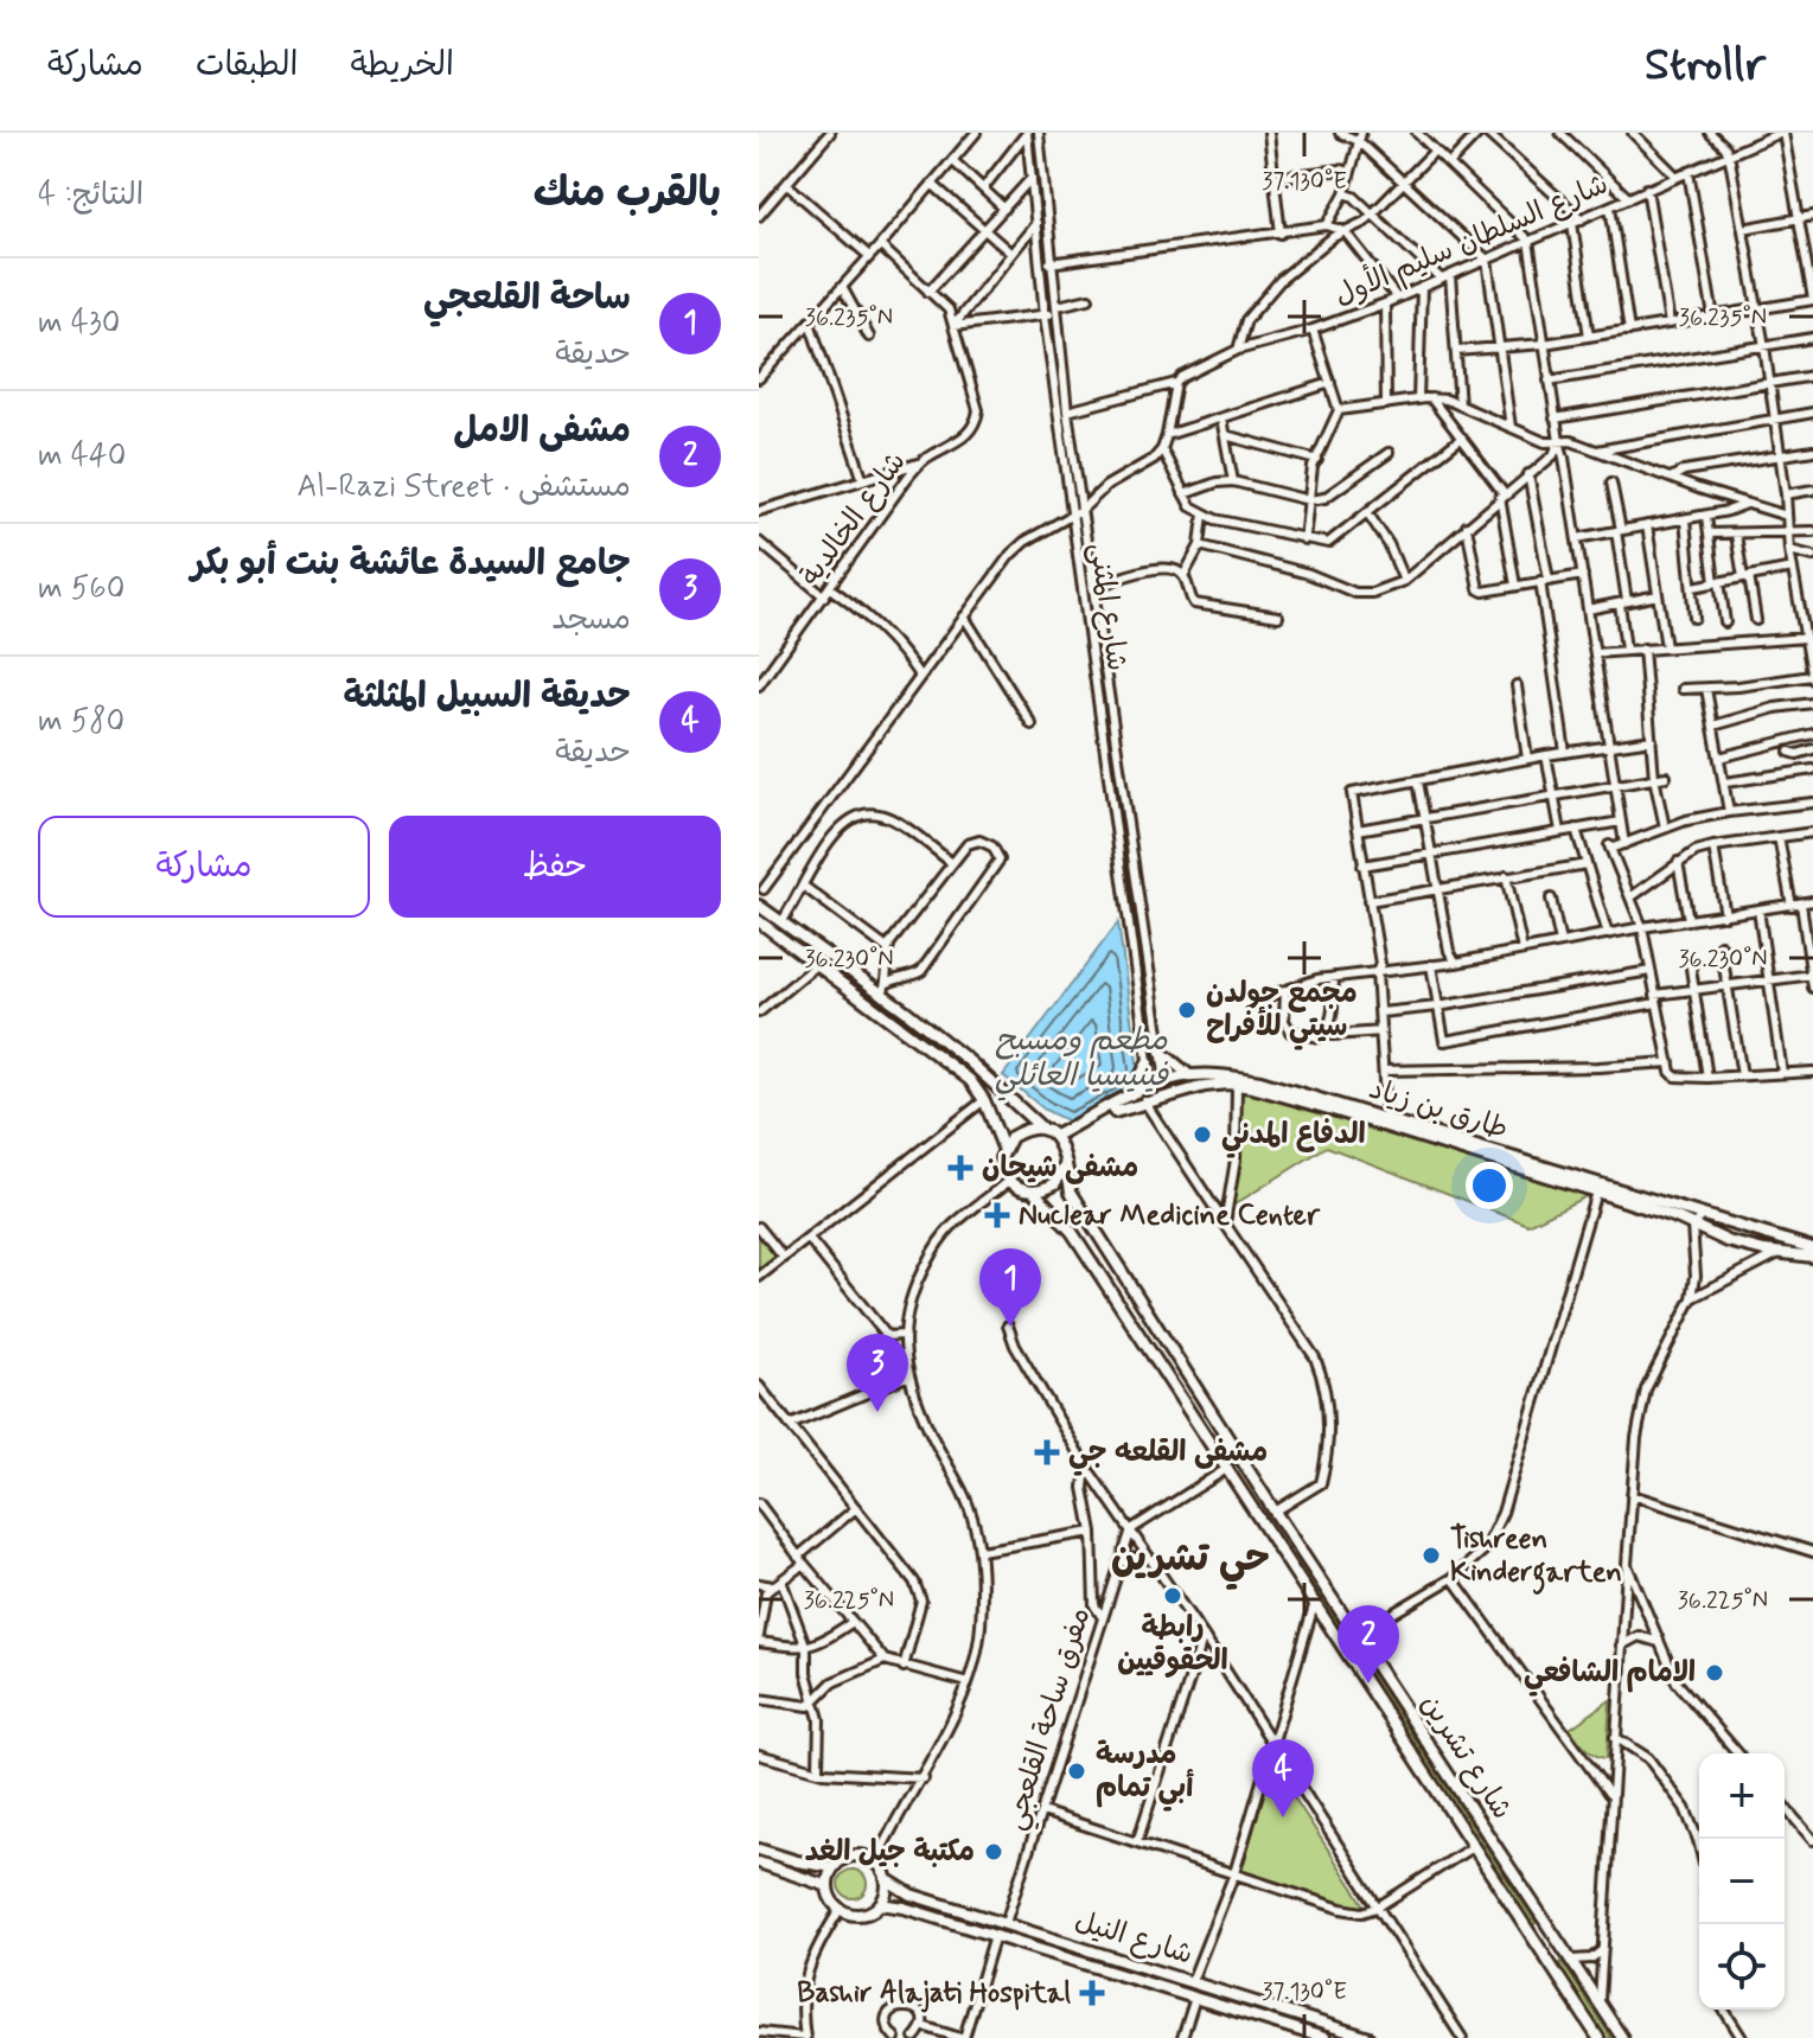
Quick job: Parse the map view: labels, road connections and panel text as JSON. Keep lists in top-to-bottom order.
{
  "streets": {
    "main road": ["طارق بن زياد", "شارع تشرين", "شارع النيل"],
    "street": [
      "شارع السلطان سليم الأول",
      "شارع الخالدية",
      "شارع المثنى",
      "مفرق ساحة القلعجي"
    ]
  },
  "crossings": [
    ["شارع السلطان سليم الأول", "شارع المثنى"],
    ["شارع المثنى", "طارق بن زياد"],
    ["مفرق ساحة القلعجي", "شارع النيل"]
  ],
  "districts": ["حي تشرين"],
  "water": ["مطعم ومسبح فينيسيا العائلي"],
  "places": {
    "other": [
      "مجمع جولدن سيتي للأفراح",
      "الدفاع المدني",
      "Tishreen Kindergarten",
      "رابطة الحقوقيين",
      "الامام الشافعي",
      "مدرسة أبي تمام",
      "مكتبة جيل الغد"
    ],
    "health": [
      "مشفى شيحان",
      "Nuclear Medicine Center",
      "مشفى القلعه جي",
      "Bashir Alajati Hospital"
    ]
  },
  "page": {
    "header": "Strollr",
    "nav": ["الخريطة", "الطبقات", "مشاركة"],
    "heading": ["بالقرب منك", "النتائج: 4"],
    "list": [
      {
        "mark": "1",
        "name": "ساحة القلعجي",
        "note": "حديقة",
        "value": "430 m"
      },
      {
        "mark": "2",
        "name": "مشفى الامل",
        "note": "مستشفى · Al-Razi Street",
        "value": "440 m"
      },
      {
        "mark": "3",
        "name": "جامع السيدة عائشة بنت أبو بكر",
        "note": "مسجد",
        "value": "560 m"
      },
      {
        "mark": "4",
        "name": "حديقة السبيل المثلثة",
        "note": "حديقة",
        "value": "580 m"
      }
    ],
    "buttons": ["حفظ", "مشاركة"],
    "pins": [
      "1",
      "3",
      "2",
      "4"
    ],
    "map_buttons": ["+", "−"]
  },
  "coordinates": [
    "37.130°E",
    "36.235°N",
    "36.230°N",
    "36.225°N"
  ]
}
